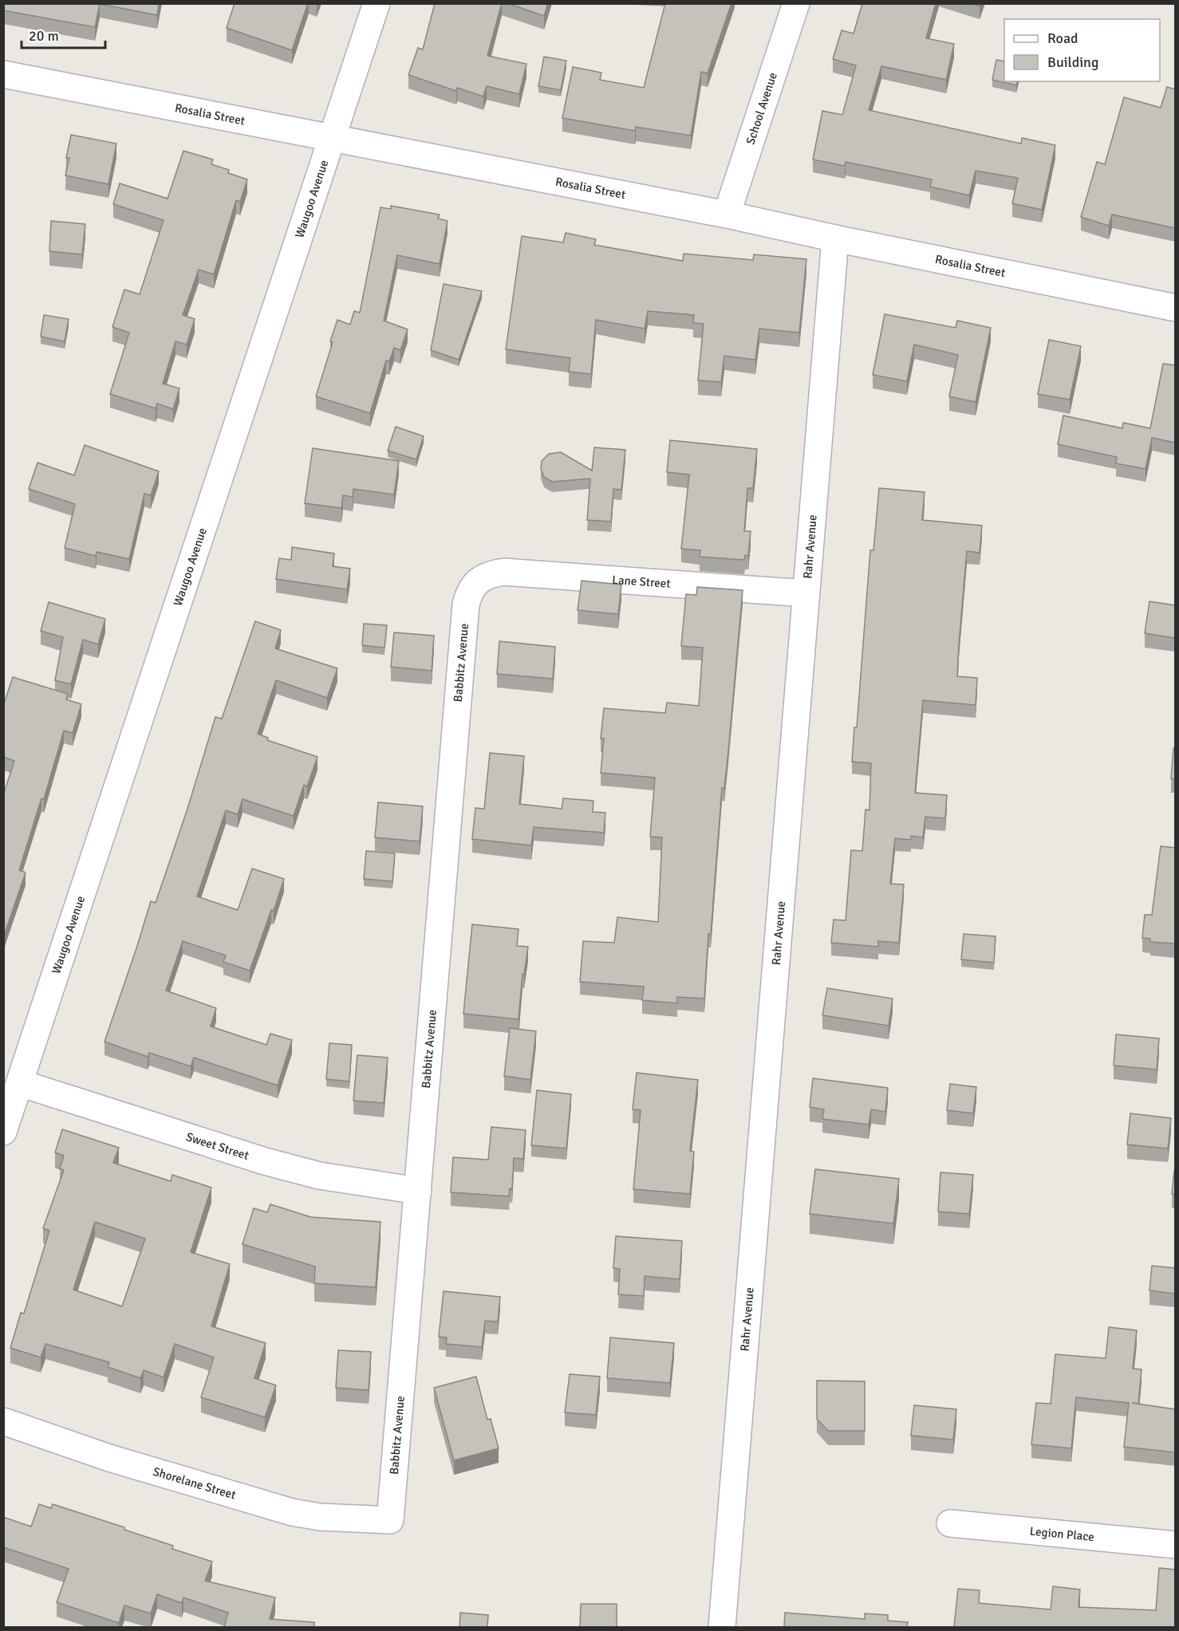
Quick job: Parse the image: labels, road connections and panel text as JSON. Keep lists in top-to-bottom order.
{
  "streets": {
    "street": [
      "School Avenue",
      "Rosalia Street",
      "Waugoo Avenue",
      "Rahr Avenue",
      "Lane Street",
      "Babbitz Avenue",
      "Sweet Street",
      "Shorelane Street",
      "Legion Place"
    ]
  },
  "crossings": [
    ["School Avenue", "Rosalia Street"],
    ["Rosalia Street", "Waugoo Avenue"],
    ["Rosalia Street", "Rahr Avenue"],
    ["Waugoo Avenue", "Sweet Street"],
    ["Rahr Avenue", "Lane Street"],
    ["Lane Street", "Babbitz Avenue"],
    ["Babbitz Avenue", "Sweet Street"],
    ["Babbitz Avenue", "Shorelane Street"]
  ],
  "legend": ["Road", "Building"],
  "scale_bar": "20 m"
}
